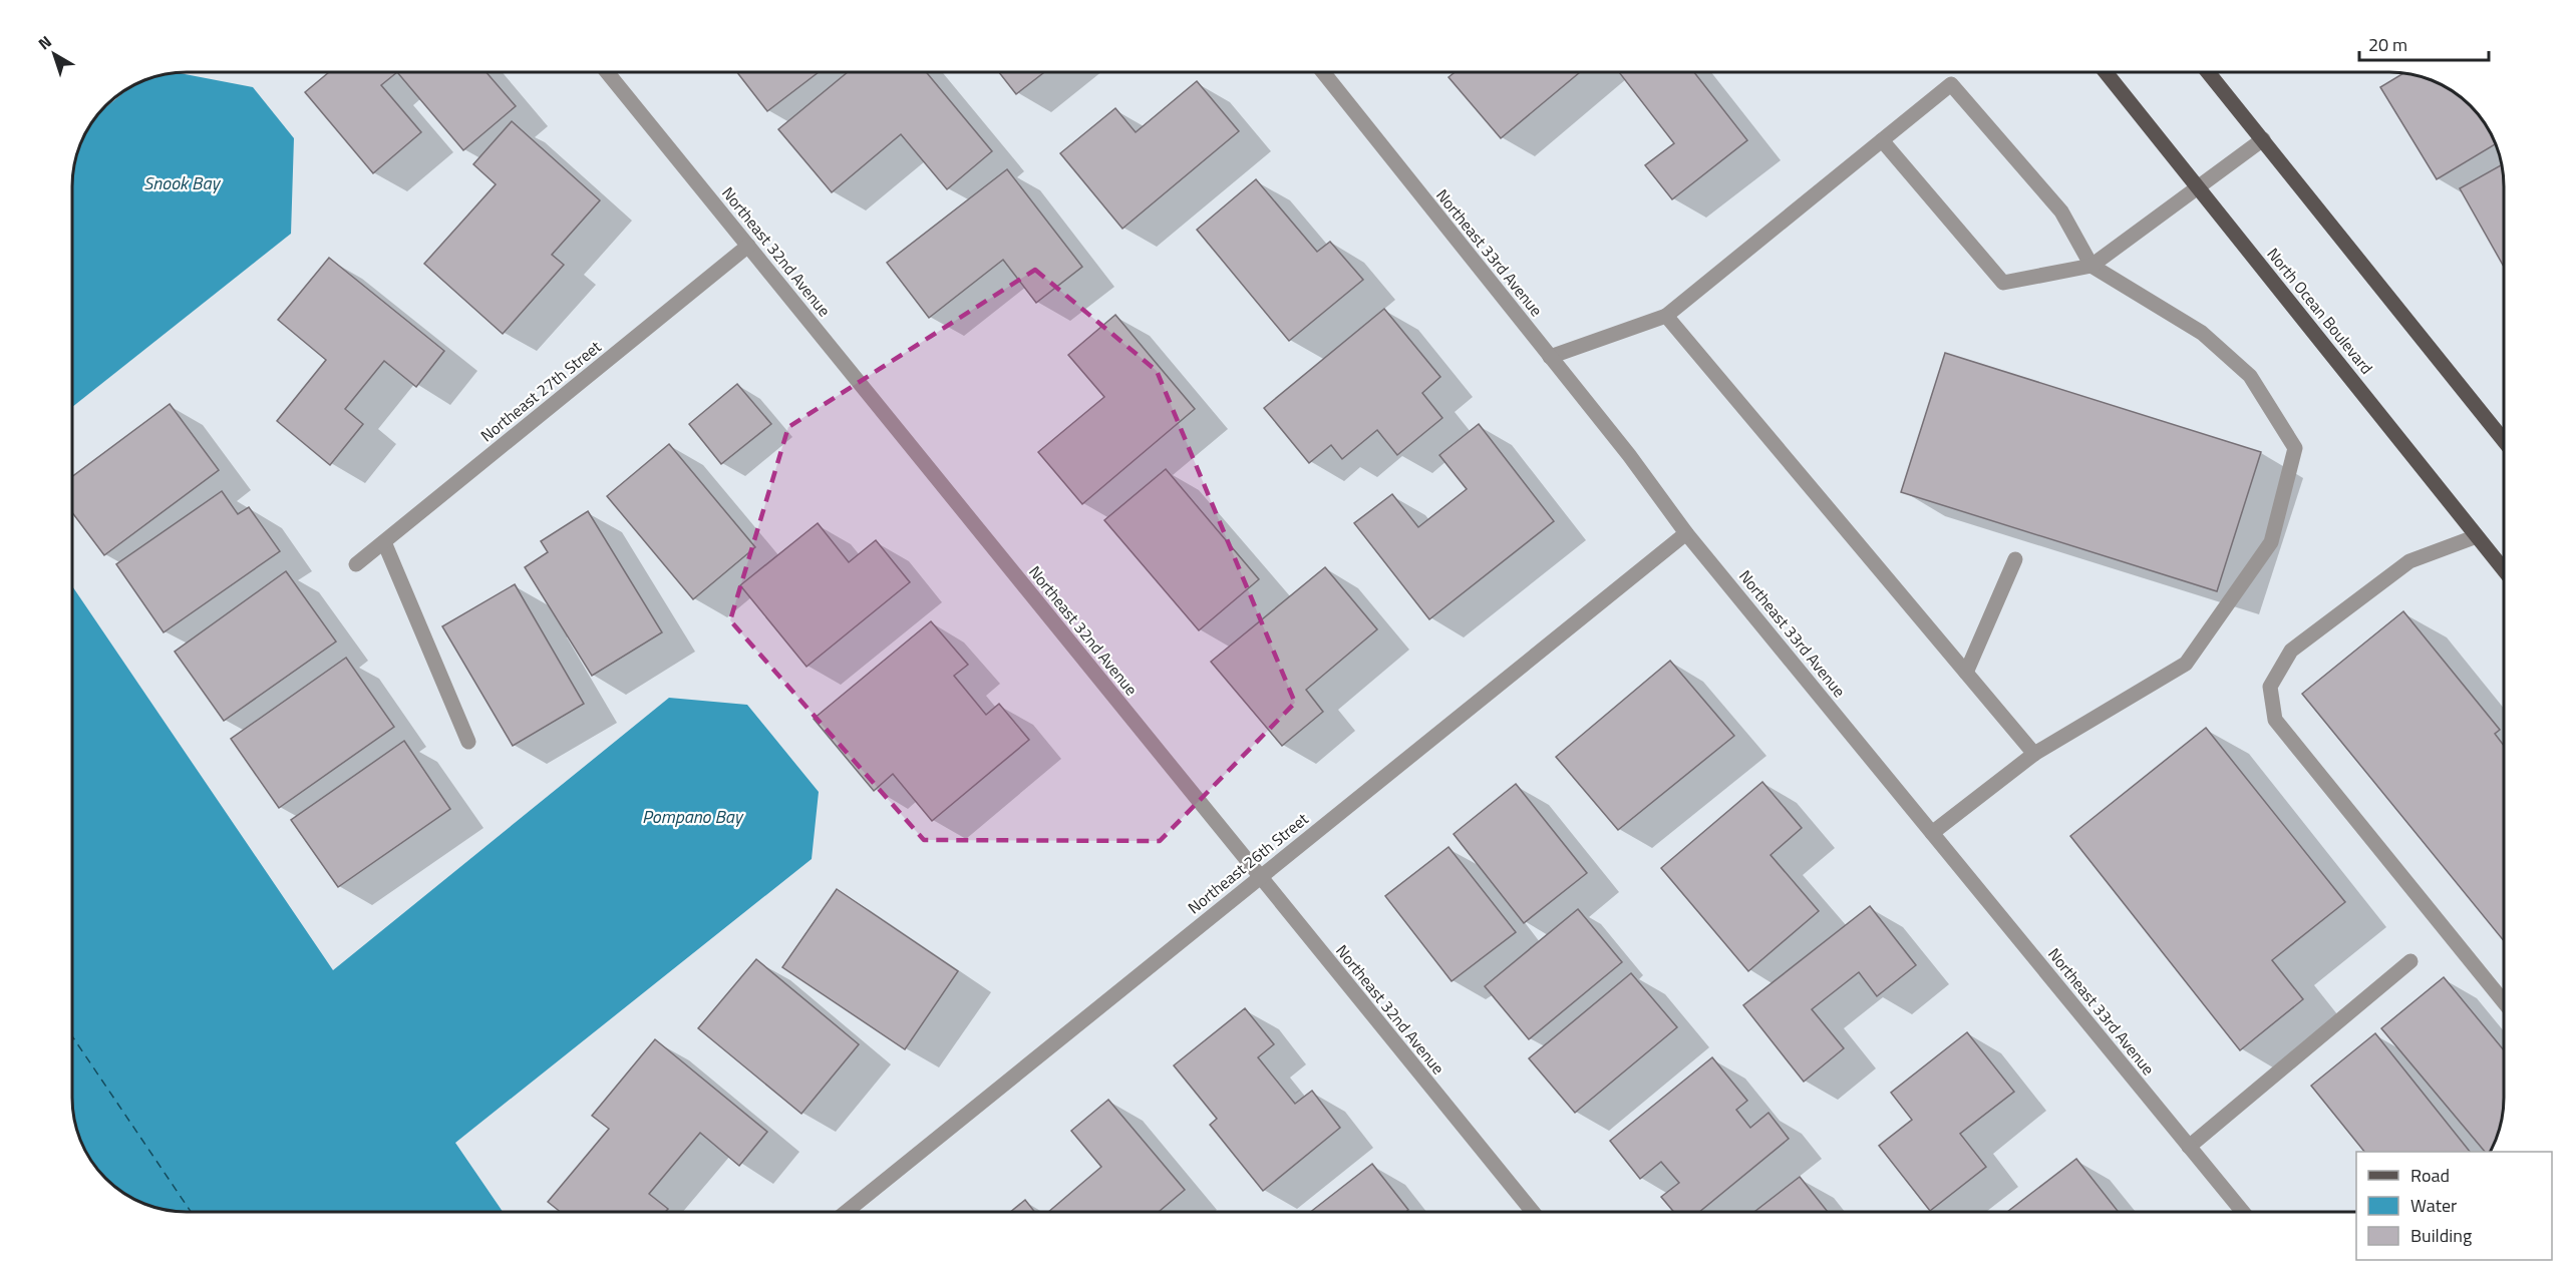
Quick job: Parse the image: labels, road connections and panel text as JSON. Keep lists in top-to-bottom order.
{
  "streets": {
    "main road": ["North Ocean Boulevard"],
    "street": [
      "Northeast 32nd Avenue",
      "Northeast 33rd Avenue",
      "Northeast 27th Street",
      "Northeast 26th Street"
    ]
  },
  "crossings": [
    ["Northeast 32nd Avenue", "Northeast 27th Street"],
    ["Northeast 32nd Avenue", "Northeast 26th Street"],
    ["Northeast 33rd Avenue", "Northeast 26th Street"]
  ],
  "water": ["Snook Bay", "Pompano Bay"],
  "legend": ["Road", "Water", "Building"],
  "scale_bar": "20 m",
  "north": "top left"
}
